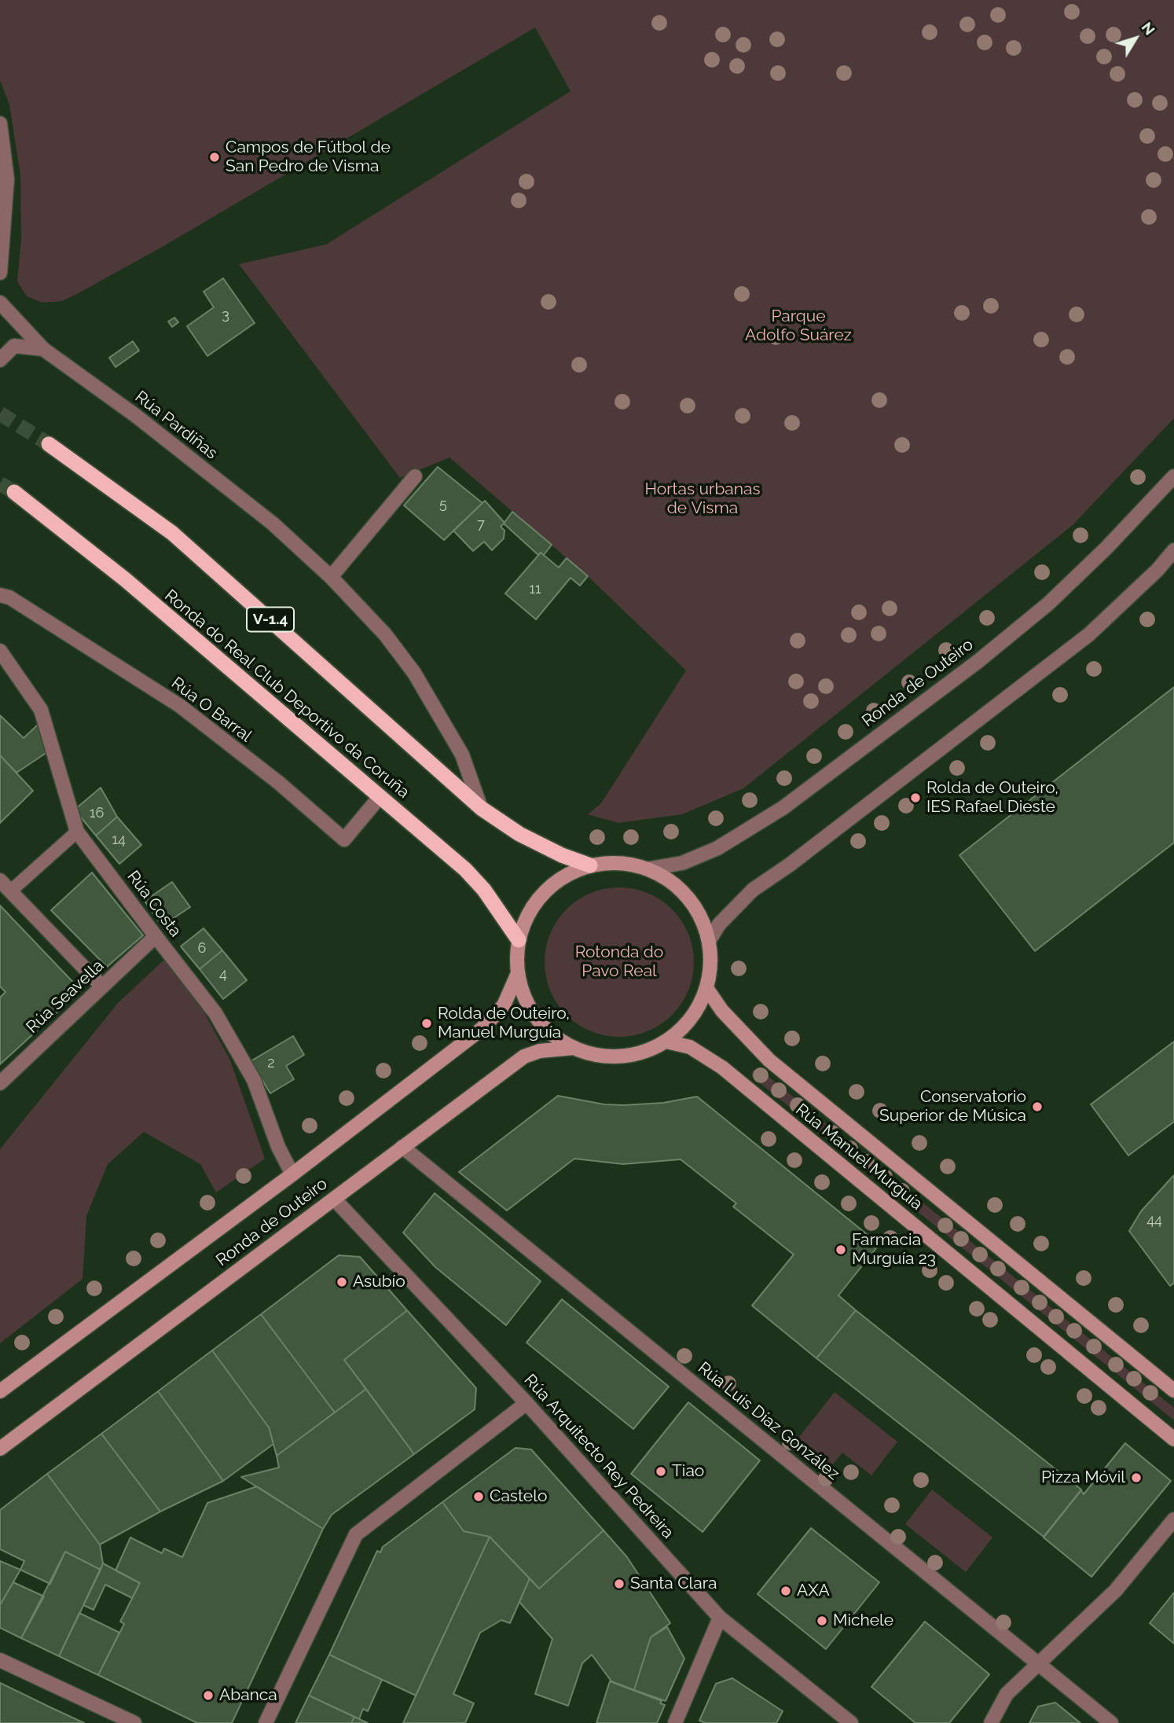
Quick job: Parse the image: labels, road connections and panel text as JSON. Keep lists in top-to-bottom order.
{
  "streets": {
    "highway": ["V-1.4", "Ronda do Real Club Deportivo da Coruña"],
    "main road": ["Ronda de Outeiro", "Rúa Manuel Murguía"],
    "street": [
      "Rúa Pardiñas",
      "Rúa O Barral",
      "Rúa Costa",
      "Rúa Seavella",
      "Rúa Luis Díaz González",
      "Rúa Arquitecto Rey Pedreira"
    ]
  },
  "crossings": [
    ["Rúa Pardiñas", "V-1.4"],
    ["V-1.4", "Ronda de Outeiro"],
    ["V-1.4", "Ronda do Real Club Deportivo da Coruña"],
    ["V-1.4", "Rúa Manuel Murguía"],
    ["Ronda de Outeiro", "Ronda do Real Club Deportivo da Coruña"],
    ["Ronda de Outeiro", "Rúa Costa"],
    ["Ronda de Outeiro", "Rúa Manuel Murguía"],
    ["Ronda de Outeiro", "Rúa Luis Díaz González"],
    ["Ronda de Outeiro", "Rúa Arquitecto Rey Pedreira"],
    ["Ronda do Real Club Deportivo da Coruña", "Rúa O Barral"],
    ["Ronda do Real Club Deportivo da Coruña", "Rúa Manuel Murguía"],
    ["Rúa Costa", "Rúa Seavella"]
  ],
  "parks": ["Parque Adolfo Suárez", "Hortas urbanas de Visma", "Rotonda do Pavo Real"],
  "places": [
    "Campos de Fútbol de San Pedro de Visma",
    "Rolda de Outeiro, IES Rafael Dieste",
    "Rolda de Outeiro, Manuel Murguía",
    "Conservatorio Superior de Música",
    "Farmacia Murguía 23",
    "Asubío",
    "Tiao",
    "Pizza Móvil",
    "Castelo",
    "Santa Clara",
    "AXA",
    "Michele",
    "Abanca"
  ],
  "house_numbers": [
    "3",
    "5",
    "7",
    "11",
    "16",
    "14",
    "6",
    "4",
    "2",
    "44"
  ],
  "north": "top right"
}
